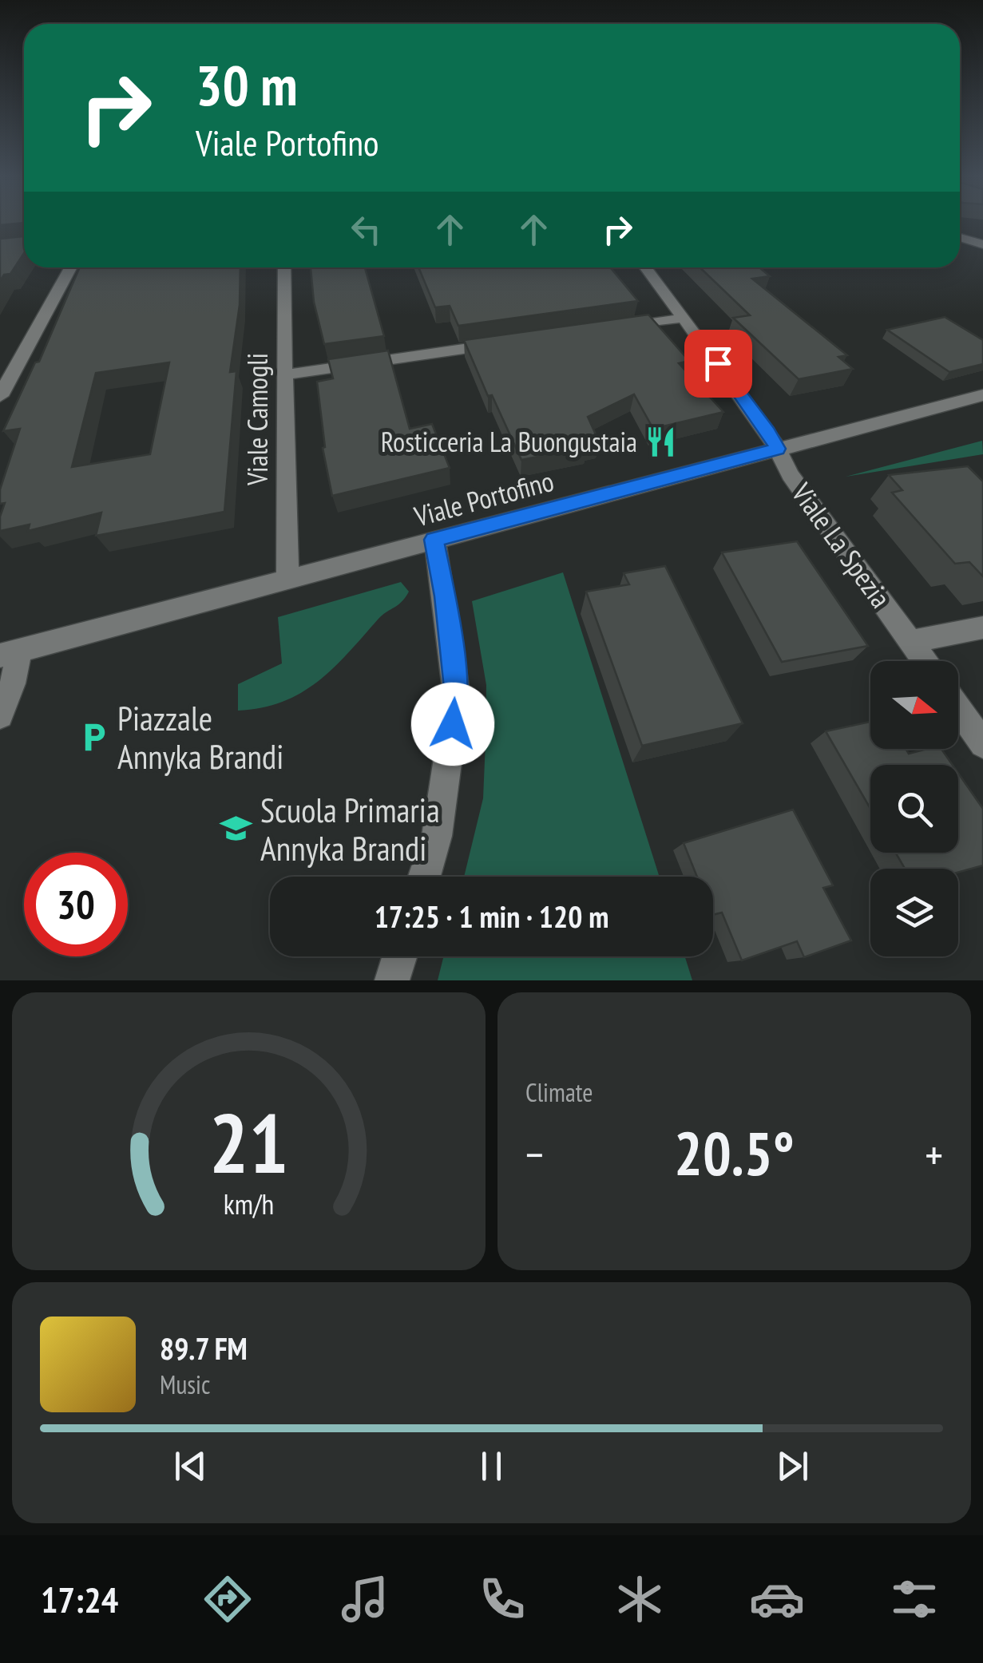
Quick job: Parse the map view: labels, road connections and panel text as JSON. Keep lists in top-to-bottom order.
{
  "streets": {
    "street": ["Viale Camogli", "Viale Portofino", "Viale La Spezia"]
  },
  "crossings": [
    ["Viale Camogli", "Viale Portofino"],
    ["Viale Portofino", "Viale La Spezia"]
  ],
  "places": {
    "restaurant": ["Rosticceria La Buongustaia"],
    "parking": ["Piazzale Annyka Brandi"],
    "school or university": ["Scuola Primaria Annyka Brandi"]
  },
  "north": "right",
  "page": {
    "turn": ["30 m", "Viale Portofino"],
    "limit": "30",
    "trip": "17:25 · 1 min · 120 m",
    "tile": "Climate",
    "heat": ["−", "20.5°", "+"],
    "song": ["89.7 FM", "Music"],
    "tabs": "17:24",
    "gauge": ["21", "km/h"]
  }
}
